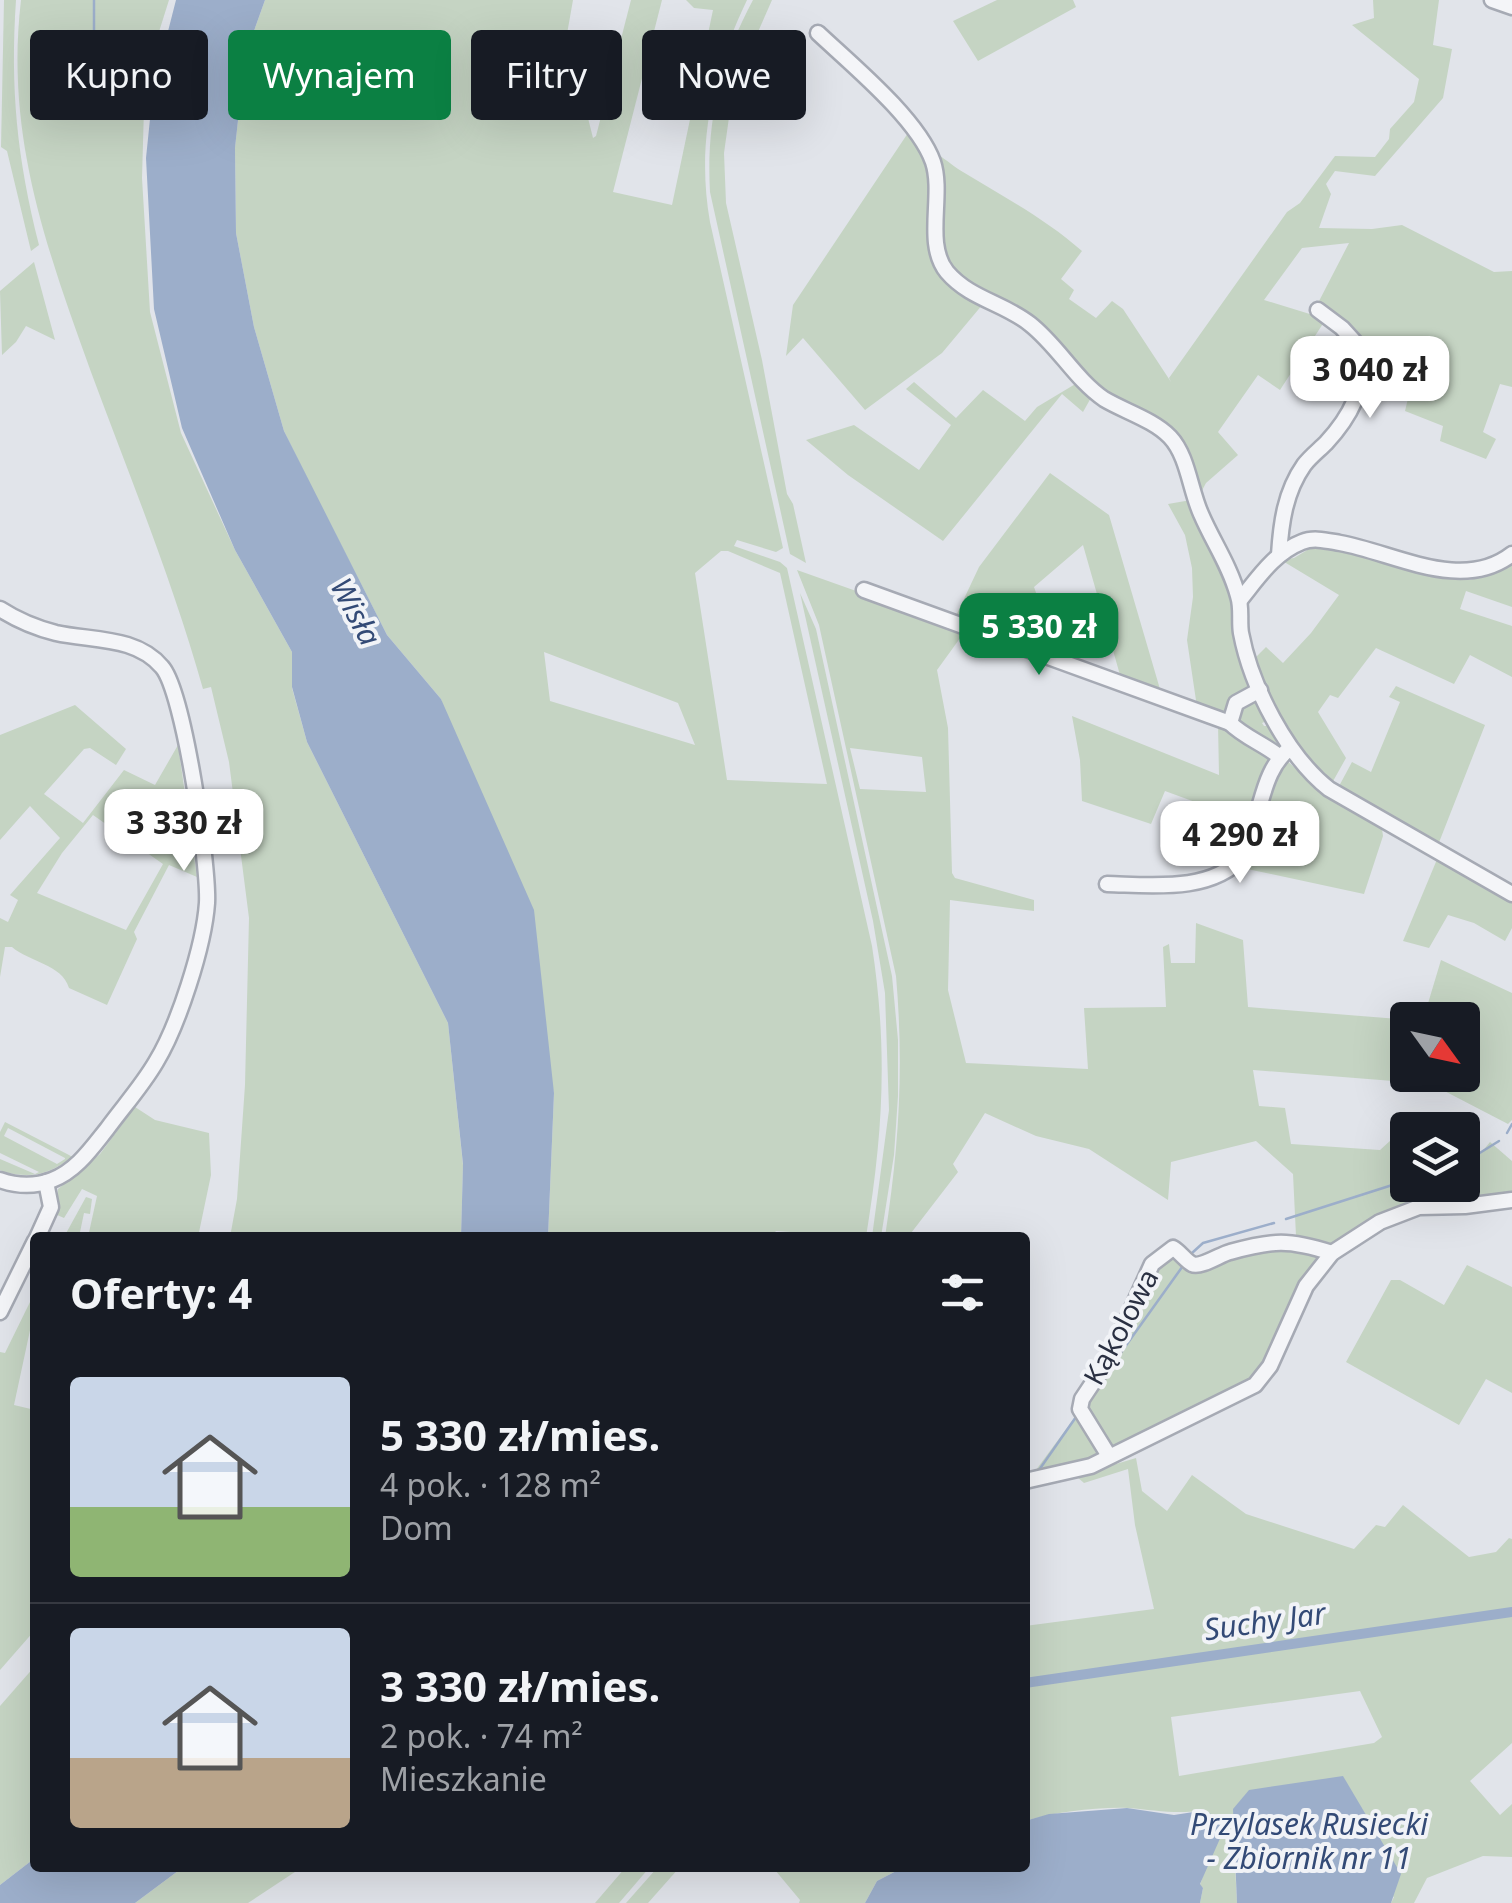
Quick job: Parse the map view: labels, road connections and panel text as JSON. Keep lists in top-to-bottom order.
{
  "streets": {
    "street": ["Kąkolowa"]
  },
  "water": ["Wisła", "Suchy Jar", "Przylasek Rusiecki - Zbiornik nr 11"],
  "north": "bottom right",
  "page": {
    "chip": [
      "Kupno",
      "Wynajem",
      "Filtry",
      "Nowe"
    ],
    "price": [
      "3 040 zł",
      "5 330 zł",
      "3 330 zł",
      "4 290 zł"
    ],
    "heading": "Oferty: 4",
    "list": [
      {
        "name": "5 330 zł/mies.",
        "note": "4 pok. · 128 m² · Dom"
      },
      {
        "name": "3 330 zł/mies.",
        "note": "2 pok. · 74 m² · Mieszkanie"
      }
    ]
  }
}
